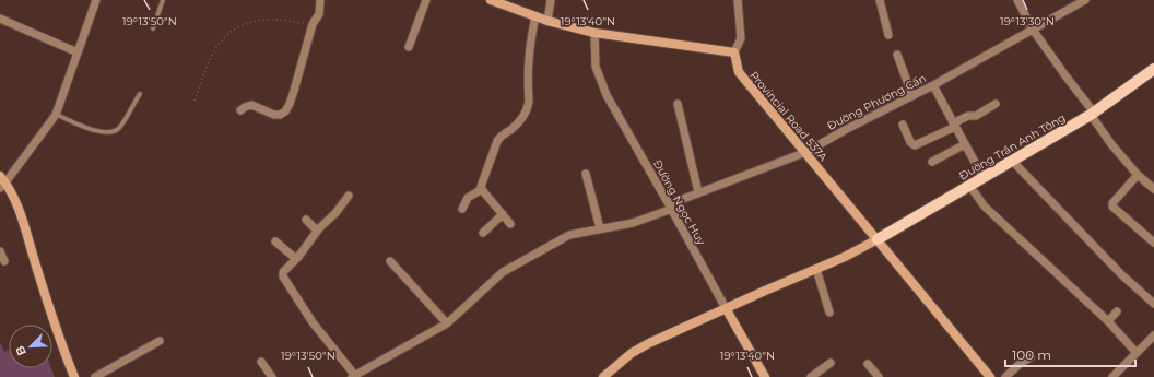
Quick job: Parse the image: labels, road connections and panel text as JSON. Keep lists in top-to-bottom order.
{
  "streets": {
    "main road": ["Provincial Road 537A", "Đường Trần Anh Tông", "Đường Ngọc Huy"],
    "street": ["Đường Phương Cấn"]
  },
  "crossings": [
    ["Đường Phương Cấn", "Provincial Road 537A"],
    ["Đường Phương Cấn", "Đường Ngọc Huy"],
    ["Provincial Road 537A", "Đường Trần Anh Tông"]
  ],
  "scale_bar": "100 m",
  "north": "bottom left",
  "coordinates": ["19°13'50\"N", "19°13'40\"N", "19°13'30\"N"]
}
